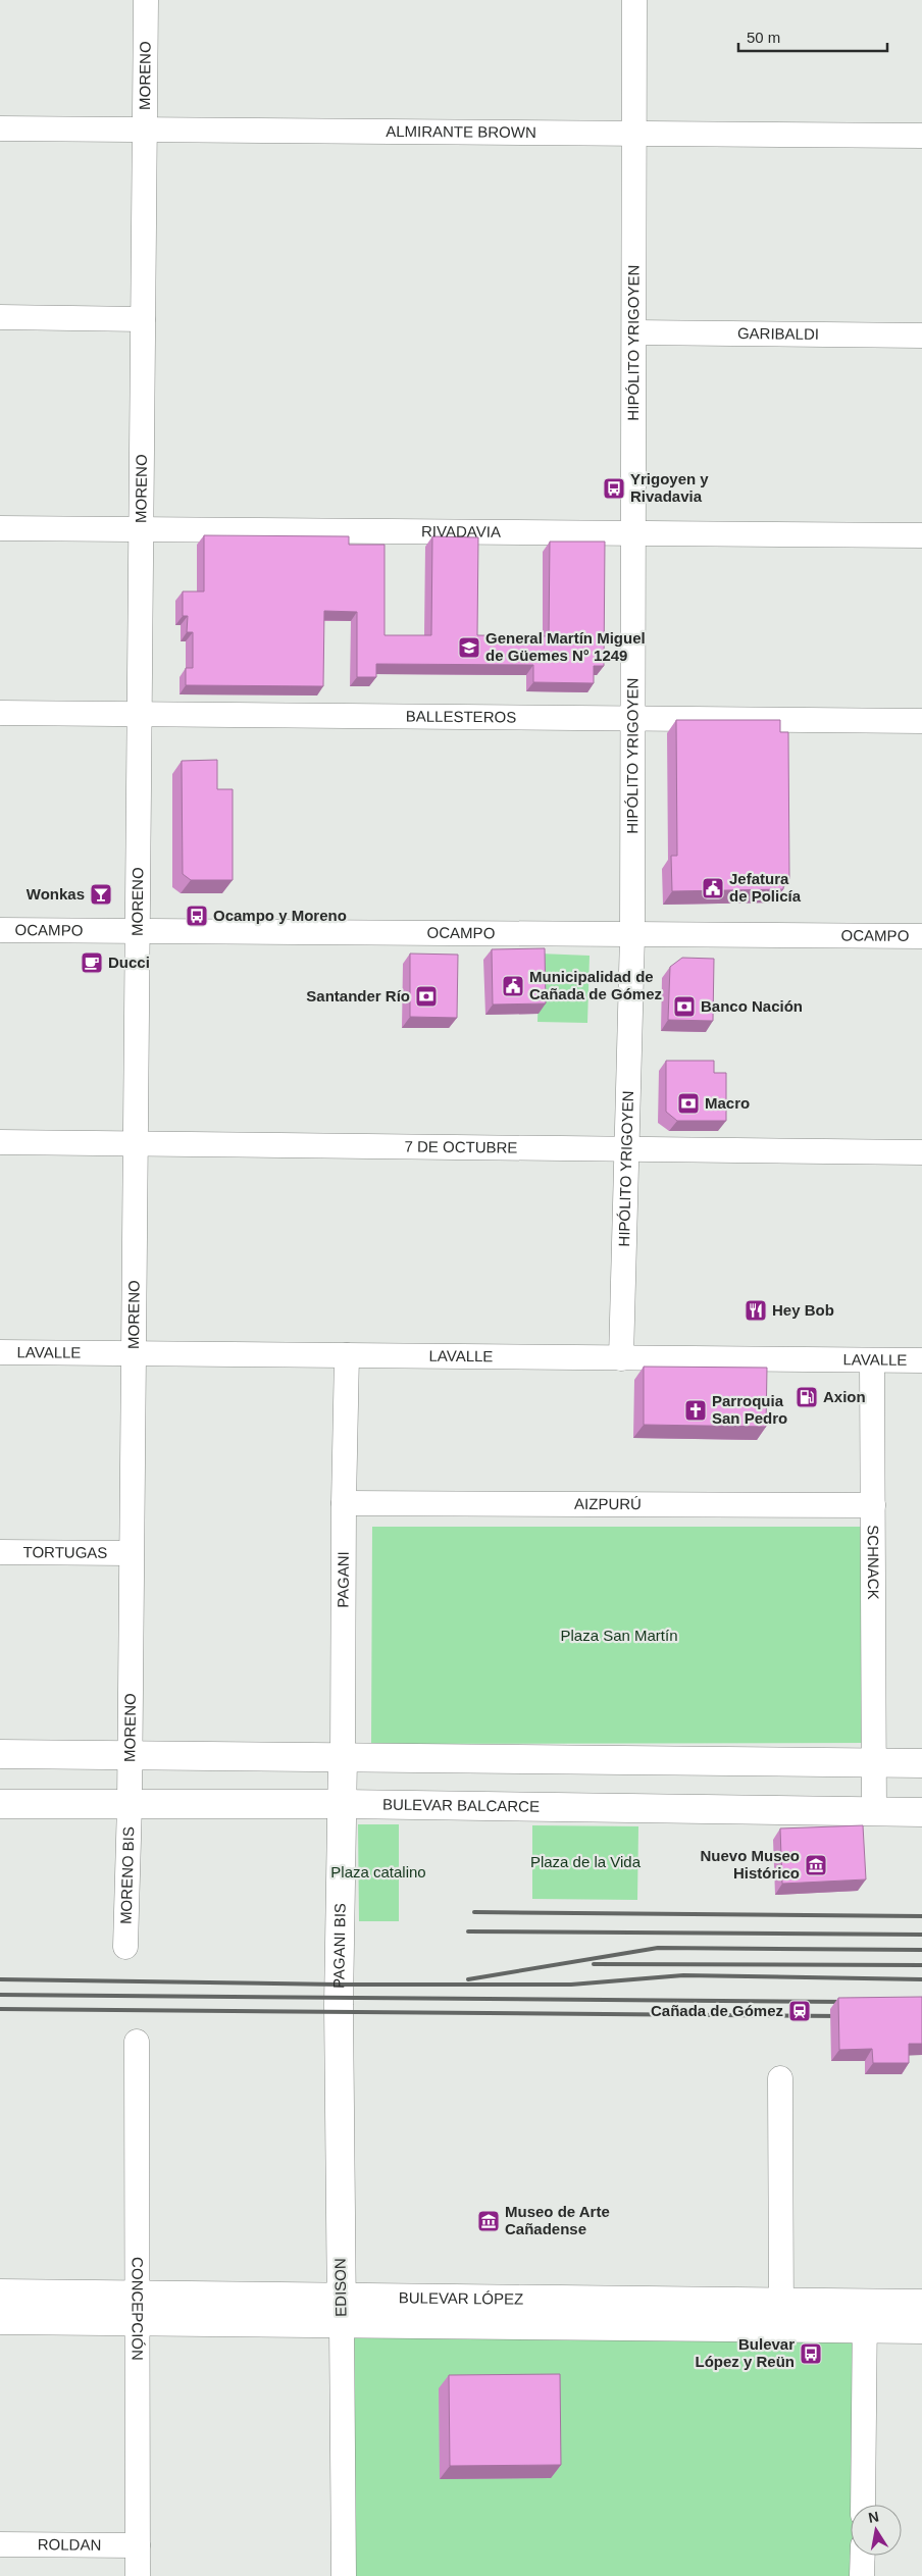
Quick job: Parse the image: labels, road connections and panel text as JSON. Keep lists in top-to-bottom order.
{
  "streets": {
    "main road": [
      "PAGANI",
      "BULEVAR BALCARCE",
      "PAGANI BIS",
      "EDISON",
      "BULEVAR LÓPEZ"
    ],
    "street": [
      "MORENO",
      "ALMIRANTE BROWN",
      "GARIBALDI",
      "HIPÓLITO YRIGOYEN",
      "RIVADAVIA",
      "BALLESTEROS",
      "OCAMPO",
      "7 DE OCTUBRE",
      "LAVALLE",
      "AIZPURÚ",
      "TORTUGAS",
      "SCHNACK",
      "MORENO BIS",
      "CONCEPCIÓN",
      "ROLDAN"
    ]
  },
  "crossings": [
    ["MORENO", "ALMIRANTE BROWN"],
    ["MORENO", "RIVADAVIA"],
    ["MORENO", "BALLESTEROS"],
    ["MORENO", "OCAMPO"],
    ["MORENO", "7 DE OCTUBRE"],
    ["MORENO", "LAVALLE"],
    ["MORENO", "TORTUGAS"],
    ["MORENO", "BULEVAR BALCARCE"],
    ["MORENO", "MORENO BIS"],
    ["ALMIRANTE BROWN", "HIPÓLITO YRIGOYEN"],
    ["GARIBALDI", "HIPÓLITO YRIGOYEN"],
    ["HIPÓLITO YRIGOYEN", "RIVADAVIA"],
    ["HIPÓLITO YRIGOYEN", "BALLESTEROS"],
    ["HIPÓLITO YRIGOYEN", "OCAMPO"],
    ["HIPÓLITO YRIGOYEN", "7 DE OCTUBRE"],
    ["HIPÓLITO YRIGOYEN", "LAVALLE"],
    ["LAVALLE", "SCHNACK"],
    ["LAVALLE", "PAGANI"],
    ["AIZPURÚ", "SCHNACK"],
    ["AIZPURÚ", "PAGANI"],
    ["SCHNACK", "BULEVAR BALCARCE"],
    ["PAGANI", "BULEVAR BALCARCE"],
    ["PAGANI", "PAGANI BIS"],
    ["BULEVAR BALCARCE", "MORENO BIS"],
    ["BULEVAR BALCARCE", "PAGANI BIS"],
    ["PAGANI BIS", "EDISON"],
    ["EDISON", "BULEVAR LÓPEZ"],
    ["BULEVAR LÓPEZ", "CONCEPCIÓN"],
    ["CONCEPCIÓN", "ROLDAN"]
  ],
  "parks": ["Plaza San Martín", "Plaza de la Vida", "Plaza catalino"],
  "places": {
    "bus stop": ["Yrigoyen y Rivadavia", "Ocampo y Moreno", "Bulevar López y Reün"],
    "school or university": ["General Martín Miguel de Güemes N° 1249"],
    "public building": ["Jefatura de Policía", "Municipalidad de Cañada de Gómez"],
    "bar": ["Wonkas"],
    "cafe": ["Ducci"],
    "bank": ["Santander Río", "Banco Nación", "Macro"],
    "restaurant": ["Hey Bob"],
    "fuel station": ["Axion"],
    "church": ["Parroquia San Pedro"],
    "museum": ["Nuevo Museo Histórico", "Museo de Arte Cañadense"],
    "station": ["Cañada de Gómez"]
  },
  "scale_bar": "50 m",
  "north": "top"
}
